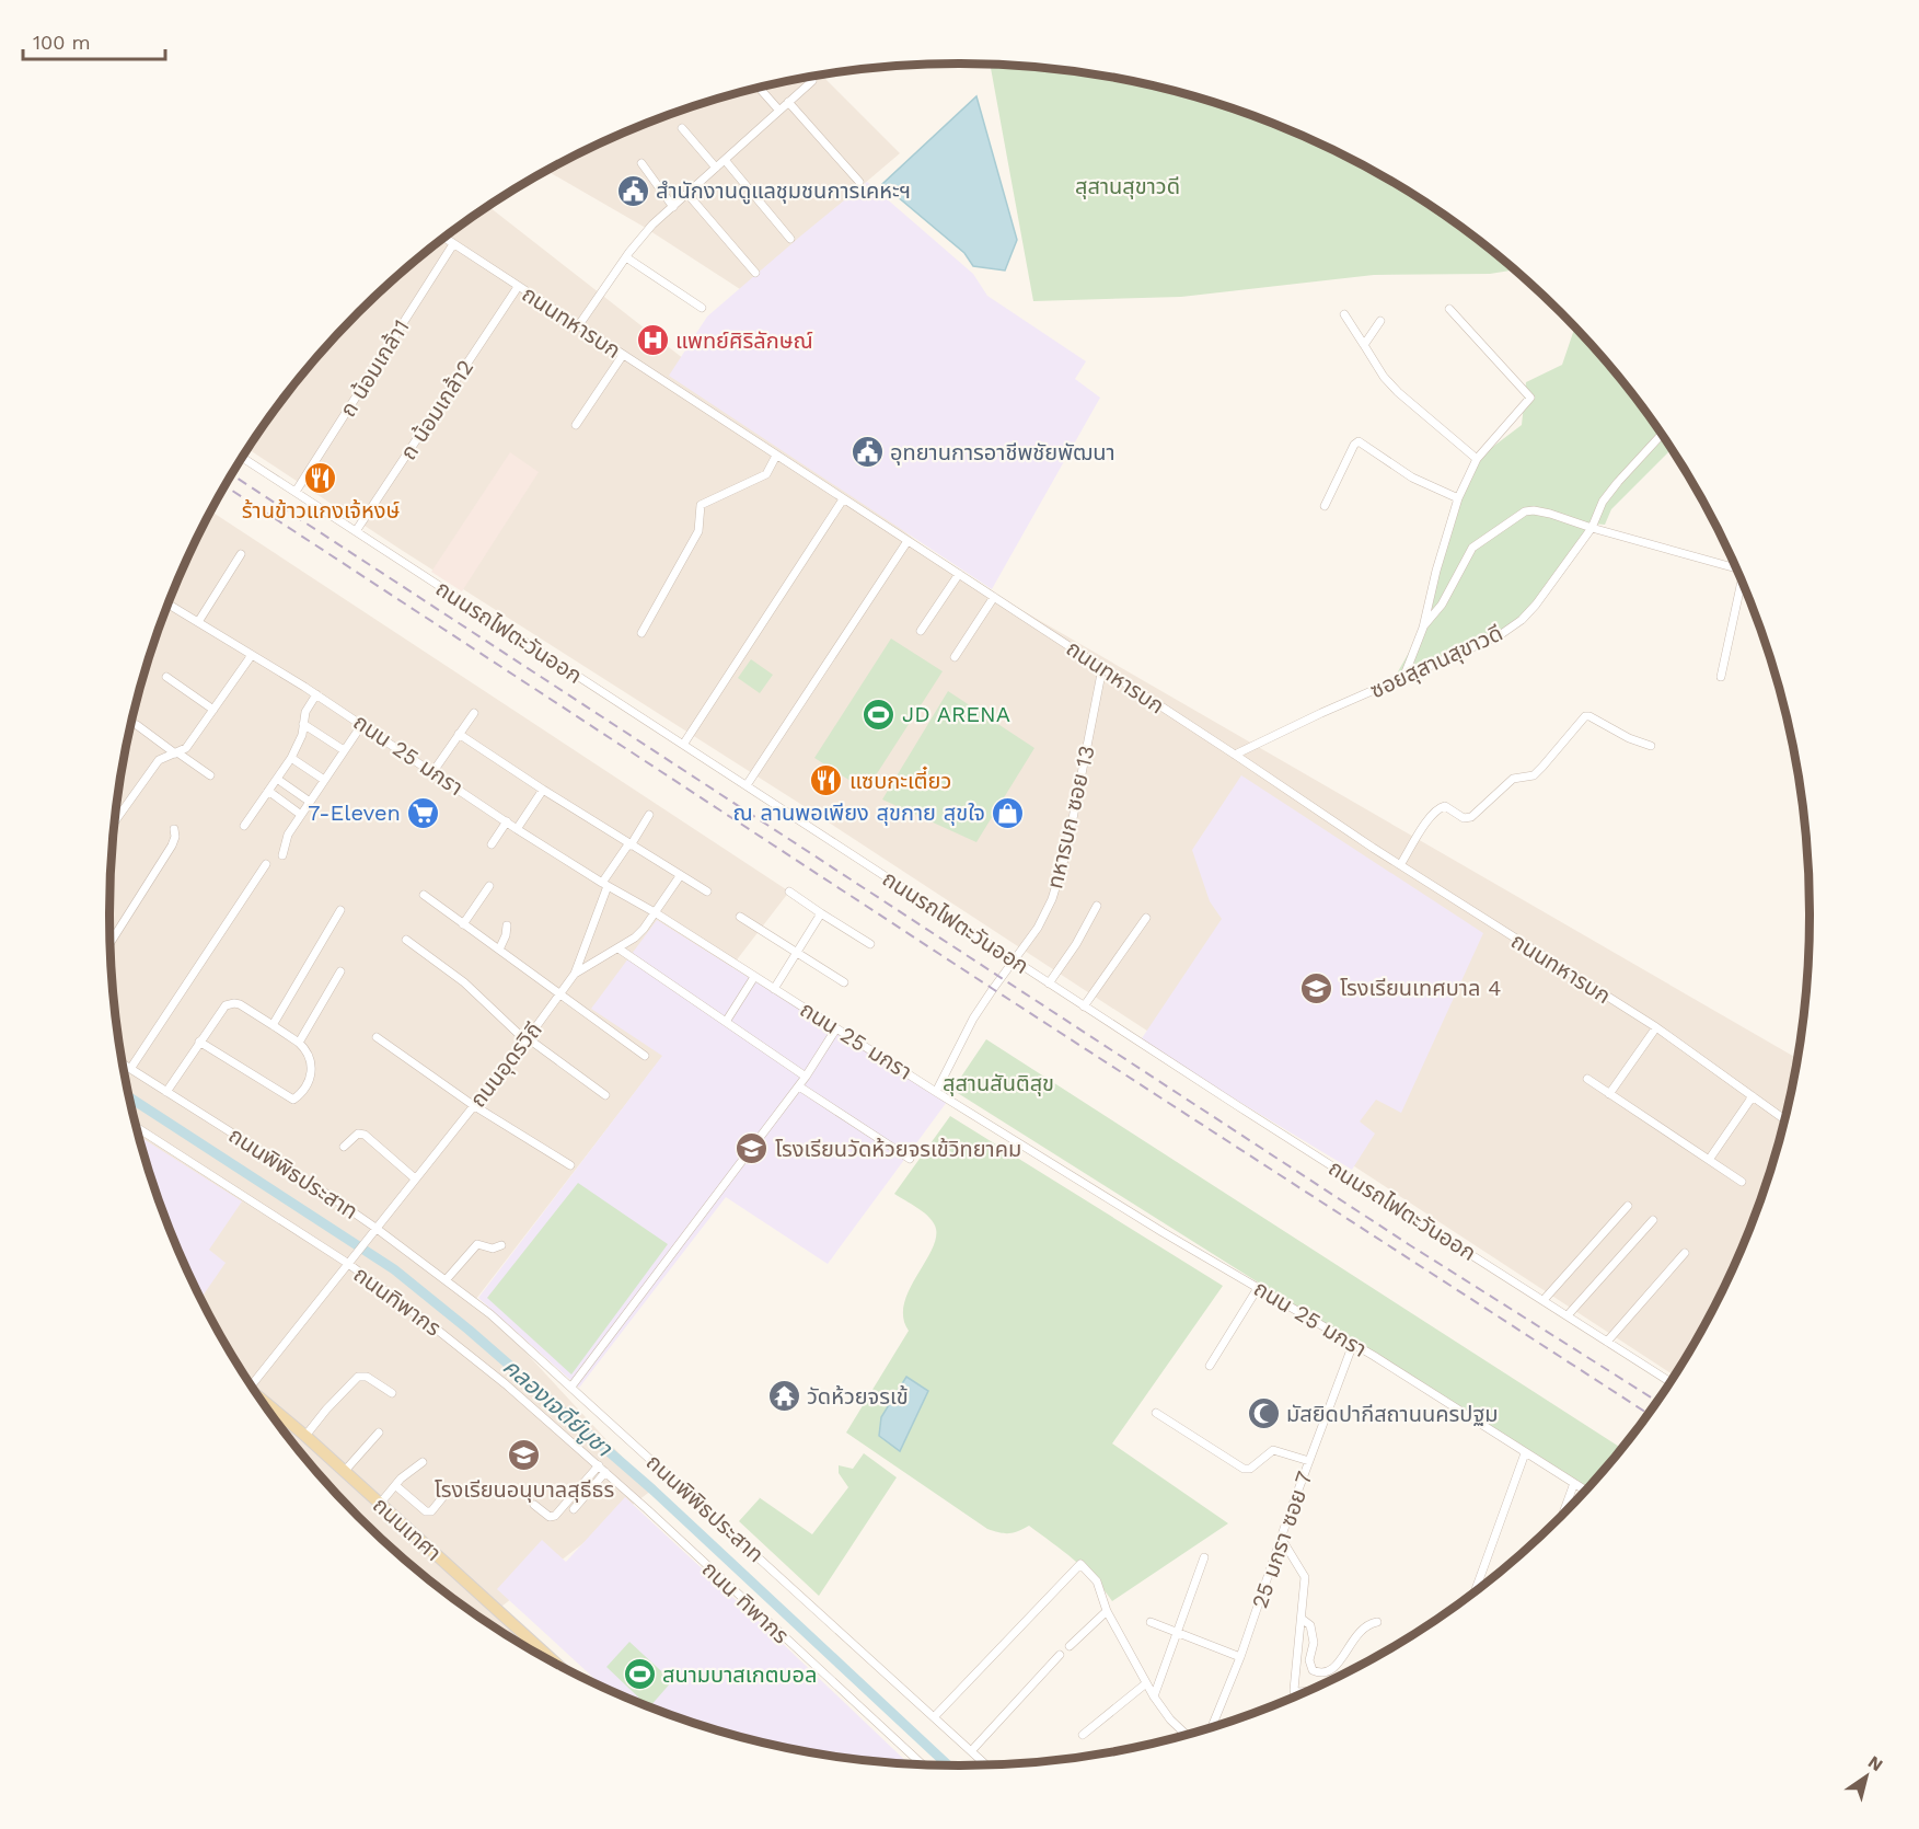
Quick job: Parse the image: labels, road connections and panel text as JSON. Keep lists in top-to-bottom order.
{
  "streets": {
    "main road": ["ถนนเทศา"],
    "street": [
      "ถนนทหารบก",
      "ถ น้อมเกล้า1",
      "ถ น้อมเกล้า2",
      "ถนนรถไฟตะวันออก",
      "ซอยสุสานสุขาวดี",
      "ถนน 25 มกรา",
      "ทหารบก ซอย 13",
      "ถนนอุดรวิถี",
      "ถนนพิพิธประสาท",
      "ถนนทิพากร",
      "25 มกรา ซอย 7",
      "ถนน ทิพากร"
    ]
  },
  "crossings": [
    ["ถนนทหารบก", "ถ น้อมเกล้า1"],
    ["ถนนทหารบก", "ถ น้อมเกล้า2"],
    ["ถนนทหารบก", "ซอยสุสานสุขาวดี"],
    ["ถนนทหารบก", "ทหารบก ซอย 13"],
    ["ถ น้อมเกล้า1", "ถนนรถไฟตะวันออก"],
    ["ถ น้อมเกล้า2", "ถนนรถไฟตะวันออก"],
    ["ถนนรถไฟตะวันออก", "ทหารบก ซอย 13"],
    ["ถนน 25 มกรา", "ทหารบก ซอย 13"],
    ["ถนน 25 มกรา", "ถนนอุดรวิถี"],
    ["ถนน 25 มกรา", "25 มกรา ซอย 7"],
    ["ถนนอุดรวิถี", "ถนนพิพิธประสาท"],
    ["ถนนอุดรวิถี", "ถนนทิพากร"],
    ["ถนนทิพากร", "ถนน ทิพากร"]
  ],
  "water": ["คลองเจดีย์บูชา"],
  "parks": ["สุสานสุขาวดี", "สุสานสันติสุข"],
  "places": {
    "public building": ["สำนักงานดูแลชุมชนการเคหะฯ", "อุทยานการอาชีพชัยพัฒนา"],
    "hospital": ["แพทย์ศิริลักษณ์"],
    "restaurant": ["ร้านข้าวแกงเจ้หงษ์", "แซบกะเตี๋ยว"],
    "sports": ["JD ARENA", "สนามบาสเกตบอล"],
    "supermarket": ["7-Eleven"],
    "shop": ["ณ ลานพอเพียง สุขกาย สุขใจ"],
    "school or university": ["โรงเรียนเทศบาล 4", "โรงเรียนวัดห้วยจรเข้วิทยาคม", "โรงเรียนอนุบาลสุธีธร"],
    "temple": ["วัดห้วยจรเข้"],
    "mosque": ["มัสยิดปากีสถานนครปฐม"]
  },
  "scale_bar": "100 m",
  "north": "top right"
}
